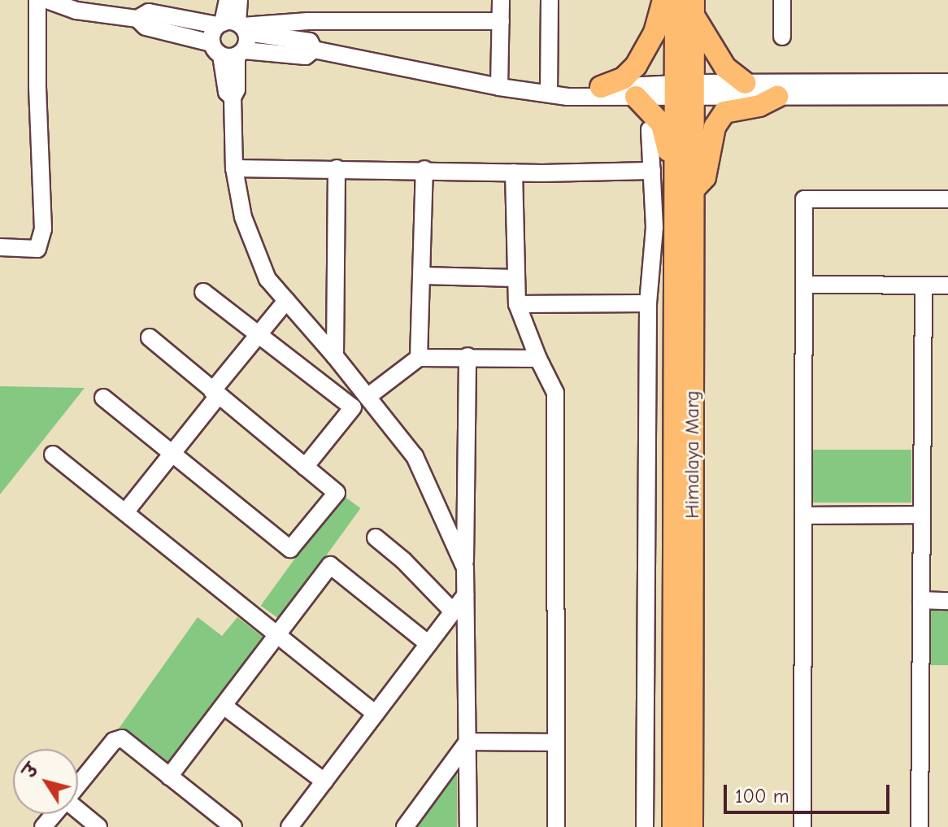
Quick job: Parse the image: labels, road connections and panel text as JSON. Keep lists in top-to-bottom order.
{
  "streets": {
    "main road": ["Himalaya Marg"]
  },
  "scale_bar": "100 m",
  "north": "top left"
}
